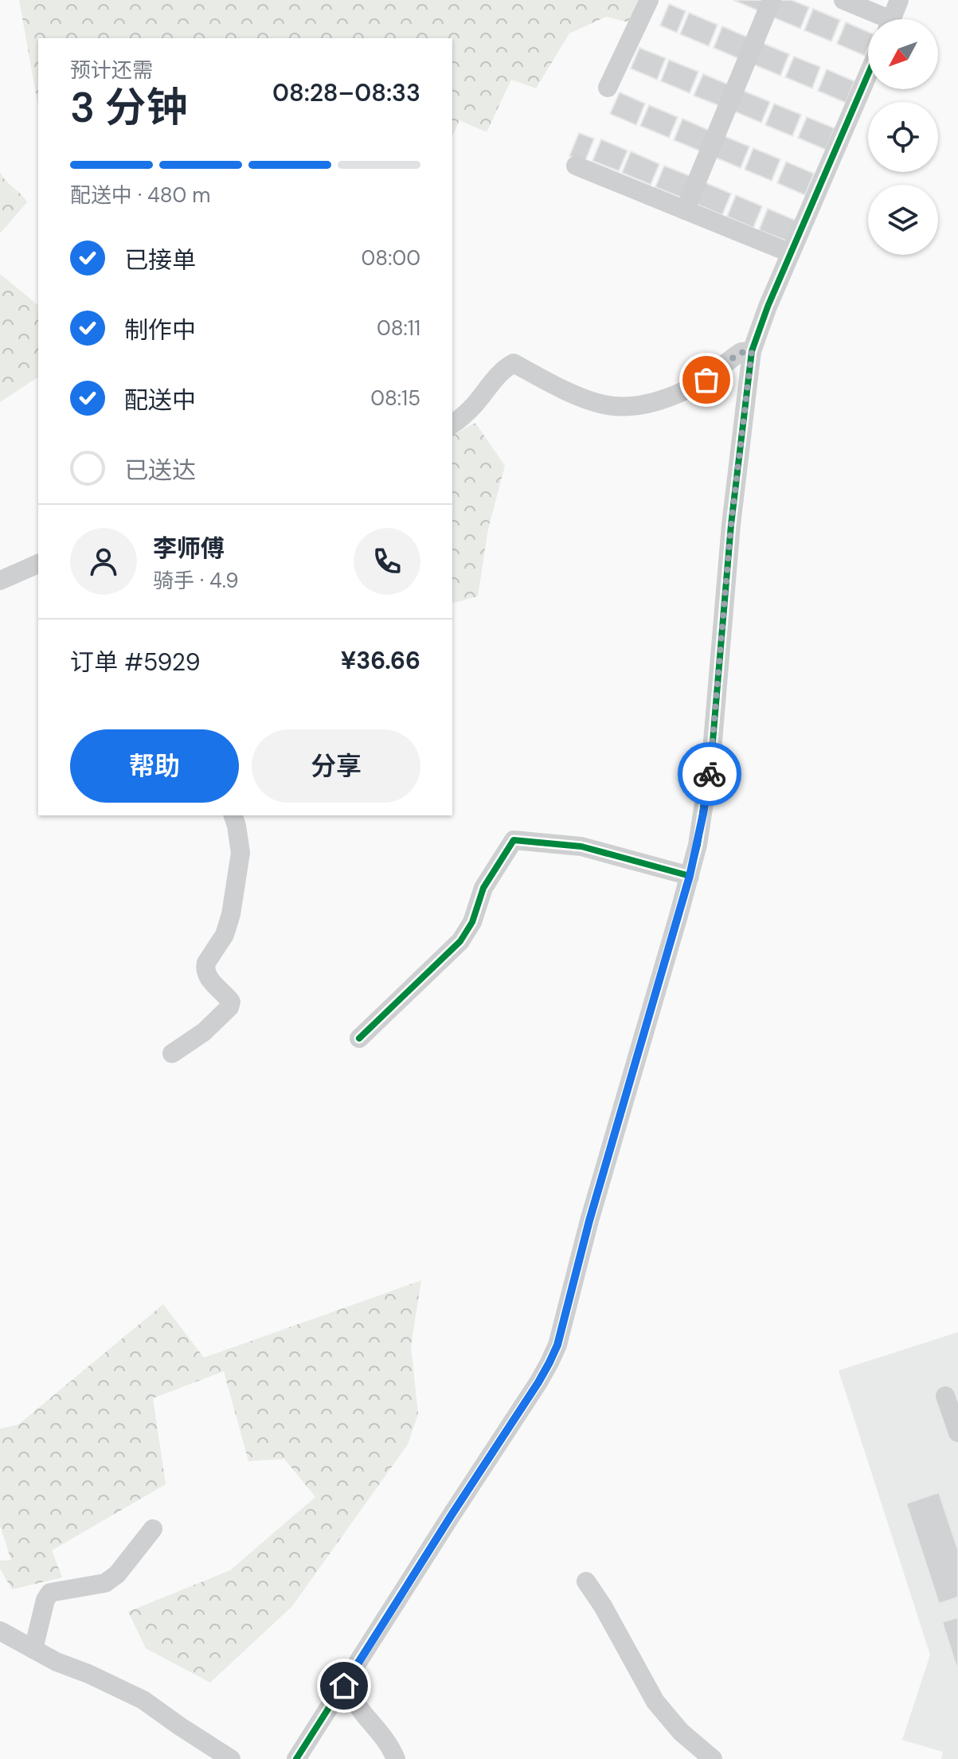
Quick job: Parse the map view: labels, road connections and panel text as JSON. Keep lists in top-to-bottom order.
{
  "north": "bottom left",
  "page": {
    "heading": ["3 分钟", "预计还需", "08:28–08:33"],
    "panel": [
      "李师傅",
      "骑手 · 4.9",
      "订单 #5929",
      "¥36.66"
    ],
    "bar": "配送中 · 480 m",
    "list": [
      ["已接单", "08:00"],
      ["制作中", "08:11"],
      ["配送中", "08:15"],
      "已送达"
    ],
    "buttons": ["帮助", "分享"]
  }
}
